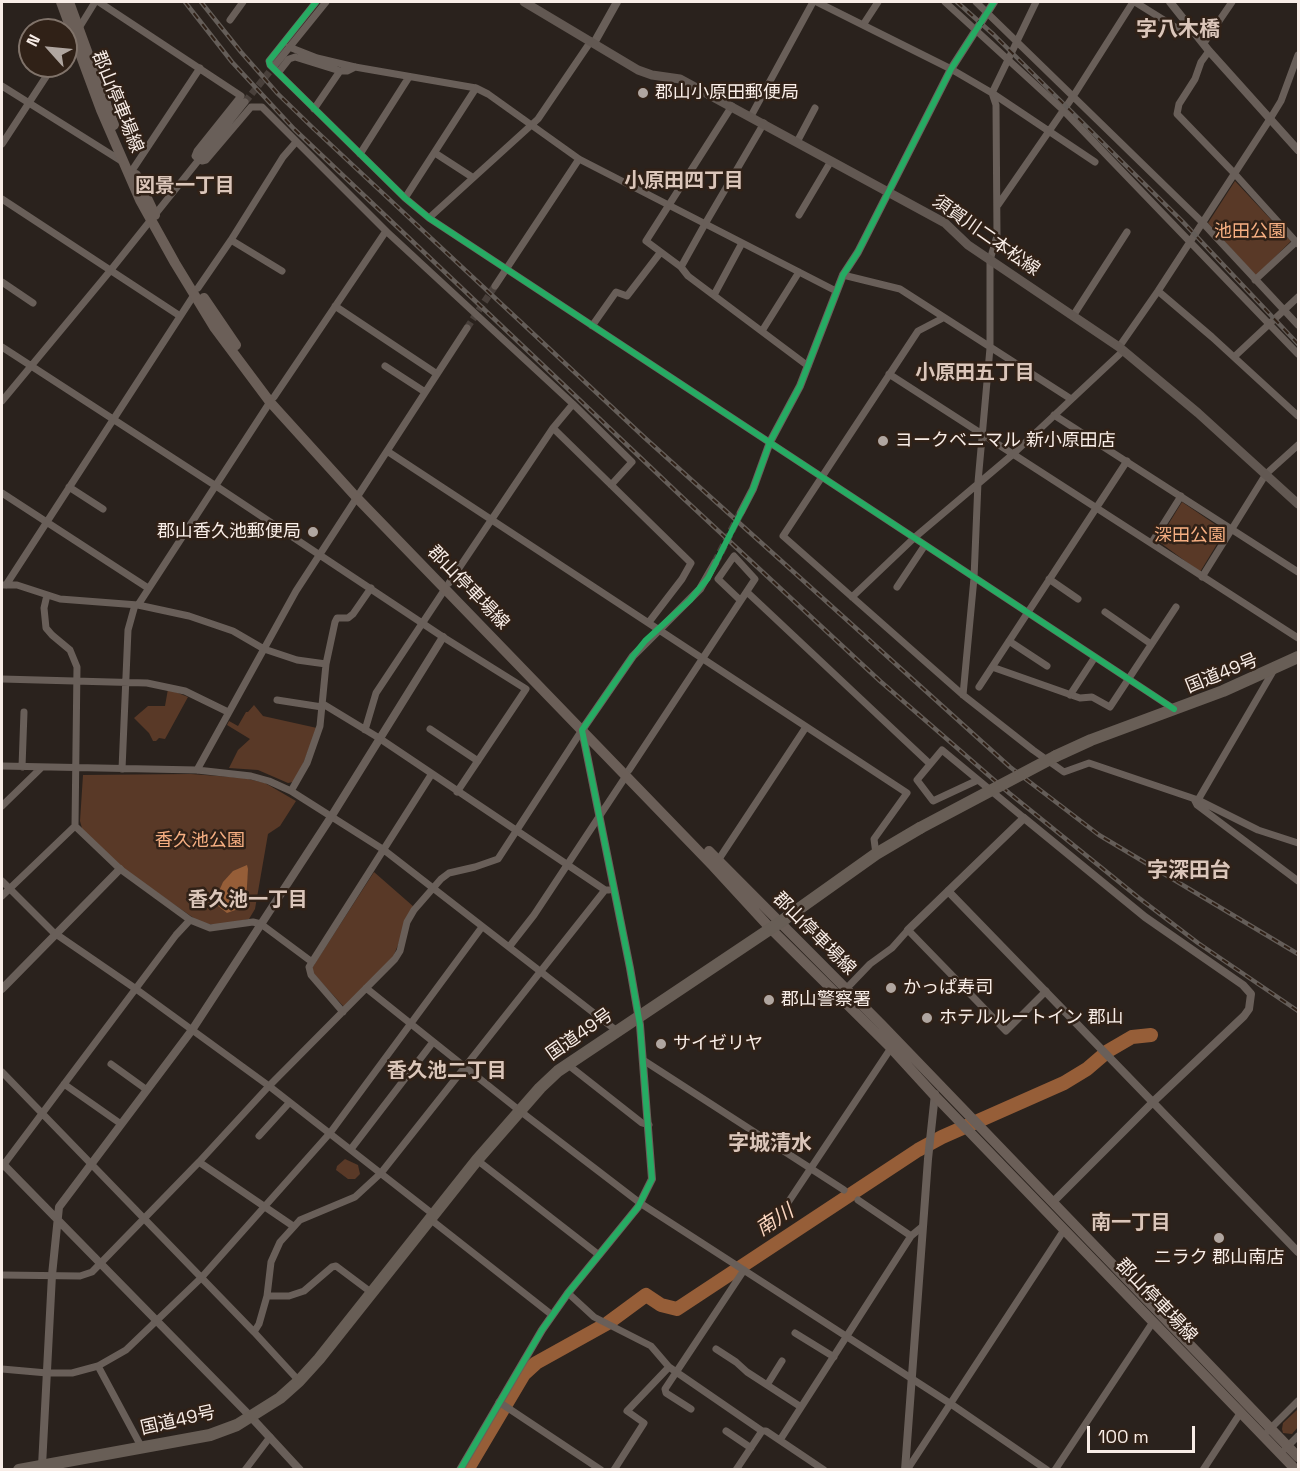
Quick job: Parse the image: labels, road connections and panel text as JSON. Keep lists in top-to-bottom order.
{
  "streets": {
    "highway": ["国道49号"],
    "main road": ["郡山停車場線", "須賀川二本松線"]
  },
  "crossings": [
    ["郡山停車場線", "国道49号"]
  ],
  "districts": [
    "字八木橋",
    "小原田四丁目",
    "図景一丁目",
    "小原田五丁目",
    "字深田台",
    "香久池一丁目",
    "香久池二丁目",
    "字城清水",
    "南一丁目"
  ],
  "water": ["南川"],
  "parks": ["池田公園", "深田公園", "香久池公園"],
  "places": [
    "郡山小原田郵便局",
    "ヨークベニマル 新小原田店",
    "郡山香久池郵便局",
    "かっぱ寿司",
    "郡山警察署",
    "ホテルルートイン 郡山",
    "サイゼリヤ",
    "ニラク 郡山南店"
  ],
  "scale_bar": "100 m",
  "north": "top left"
}
